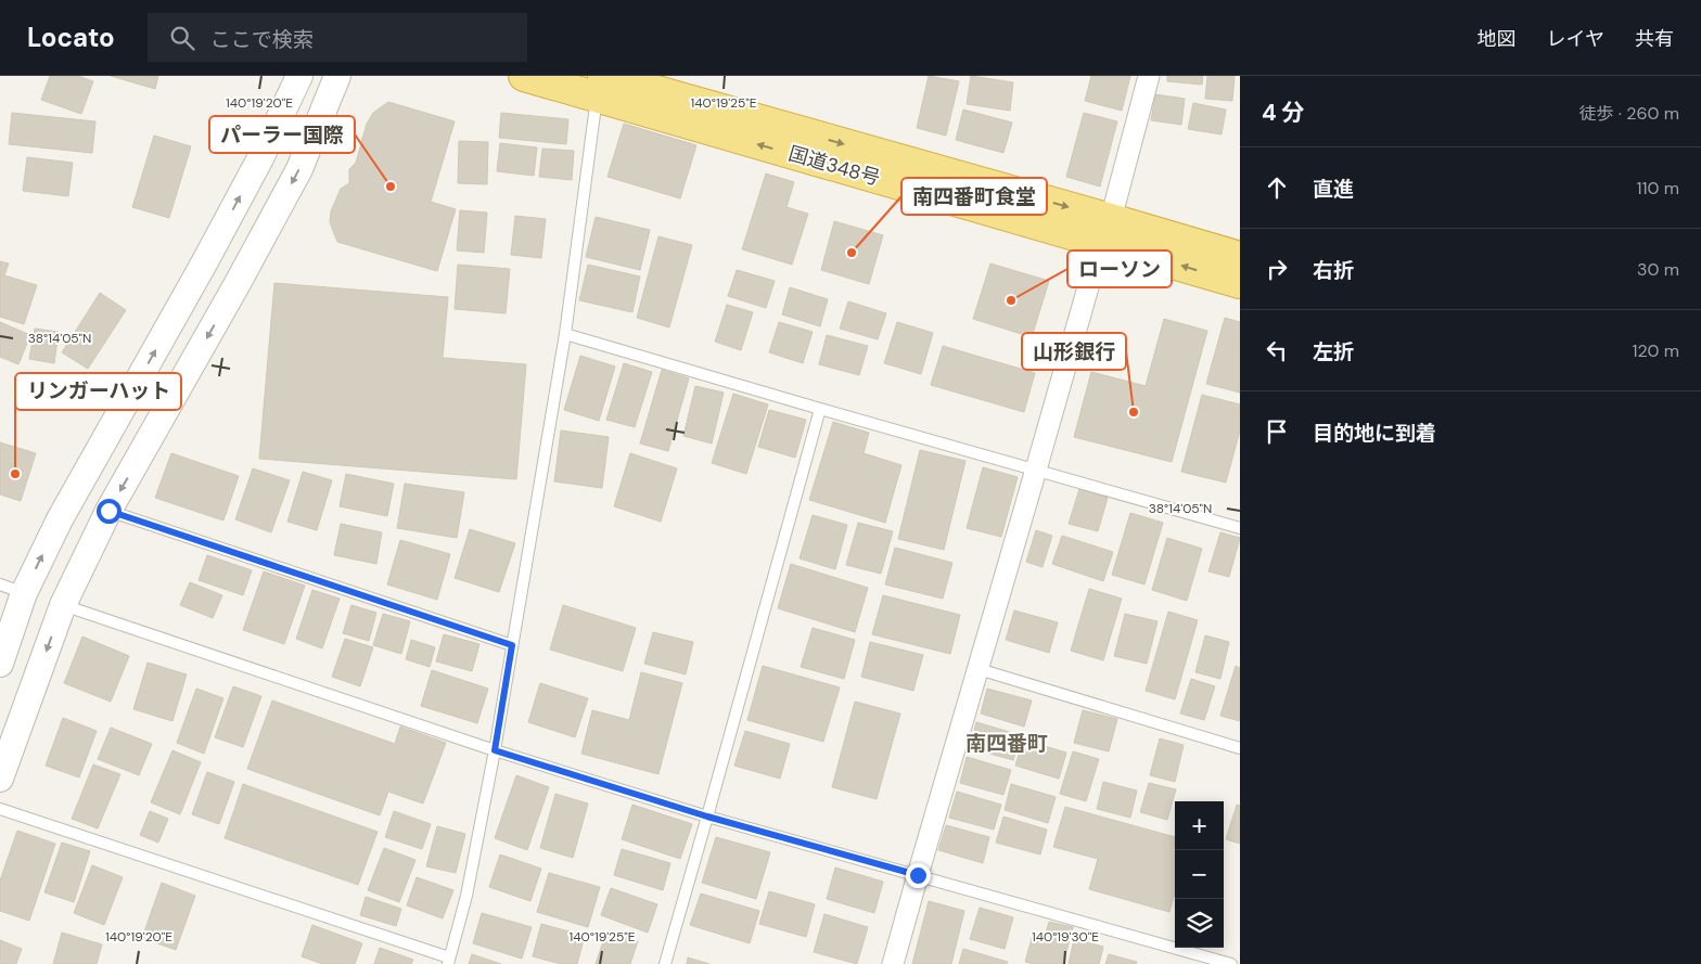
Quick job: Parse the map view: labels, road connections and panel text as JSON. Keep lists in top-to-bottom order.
{
  "streets": {
    "highway": ["国道348号"]
  },
  "districts": ["南四番町"],
  "places": [
    "パーラー国際",
    "南四番町食堂",
    "ローソン",
    "山形銀行",
    "リンガーハット"
  ],
  "page": {
    "header": "Locato",
    "search": "ここで検索",
    "nav": ["地図", "レイヤ", "共有"],
    "heading": ["4 分", "徒歩 · 260 m"],
    "list": [
      ["直進", "110 m"],
      ["右折", "30 m"],
      ["左折", "120 m"],
      "目的地に到着"
    ],
    "map_buttons": ["+", "−"]
  },
  "coordinates": [
    "140°19'20\"E",
    "140°19'25\"E",
    "38°14'05\"N",
    "140°19'30\"E"
  ]
}
